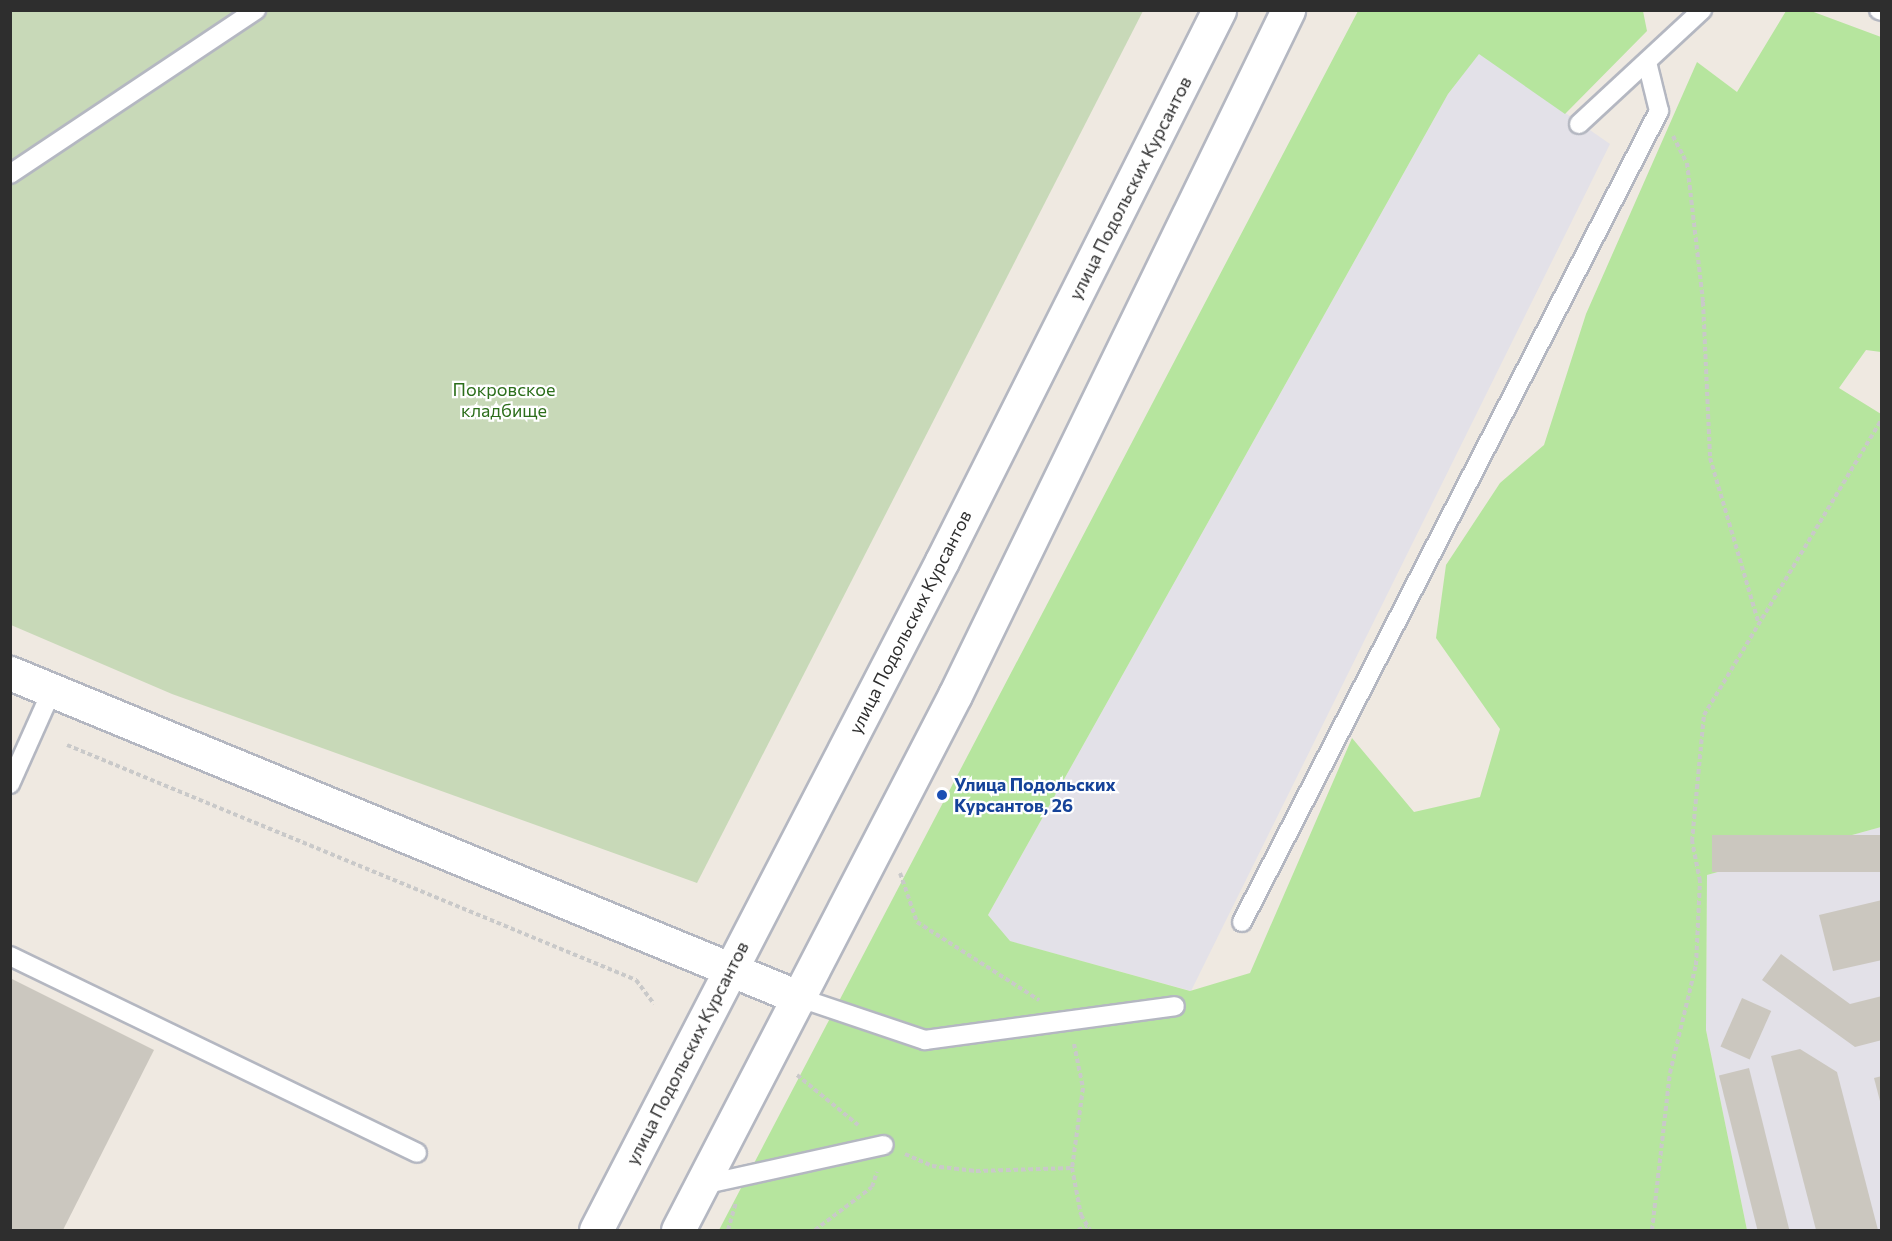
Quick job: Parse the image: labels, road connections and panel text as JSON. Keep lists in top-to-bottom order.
{
  "streets": {
    "main road": ["улица Подольских Курсантов"]
  },
  "parks": ["Покровское кладбище"],
  "places": ["Улица Подольских Курсантов, 26"]
}
